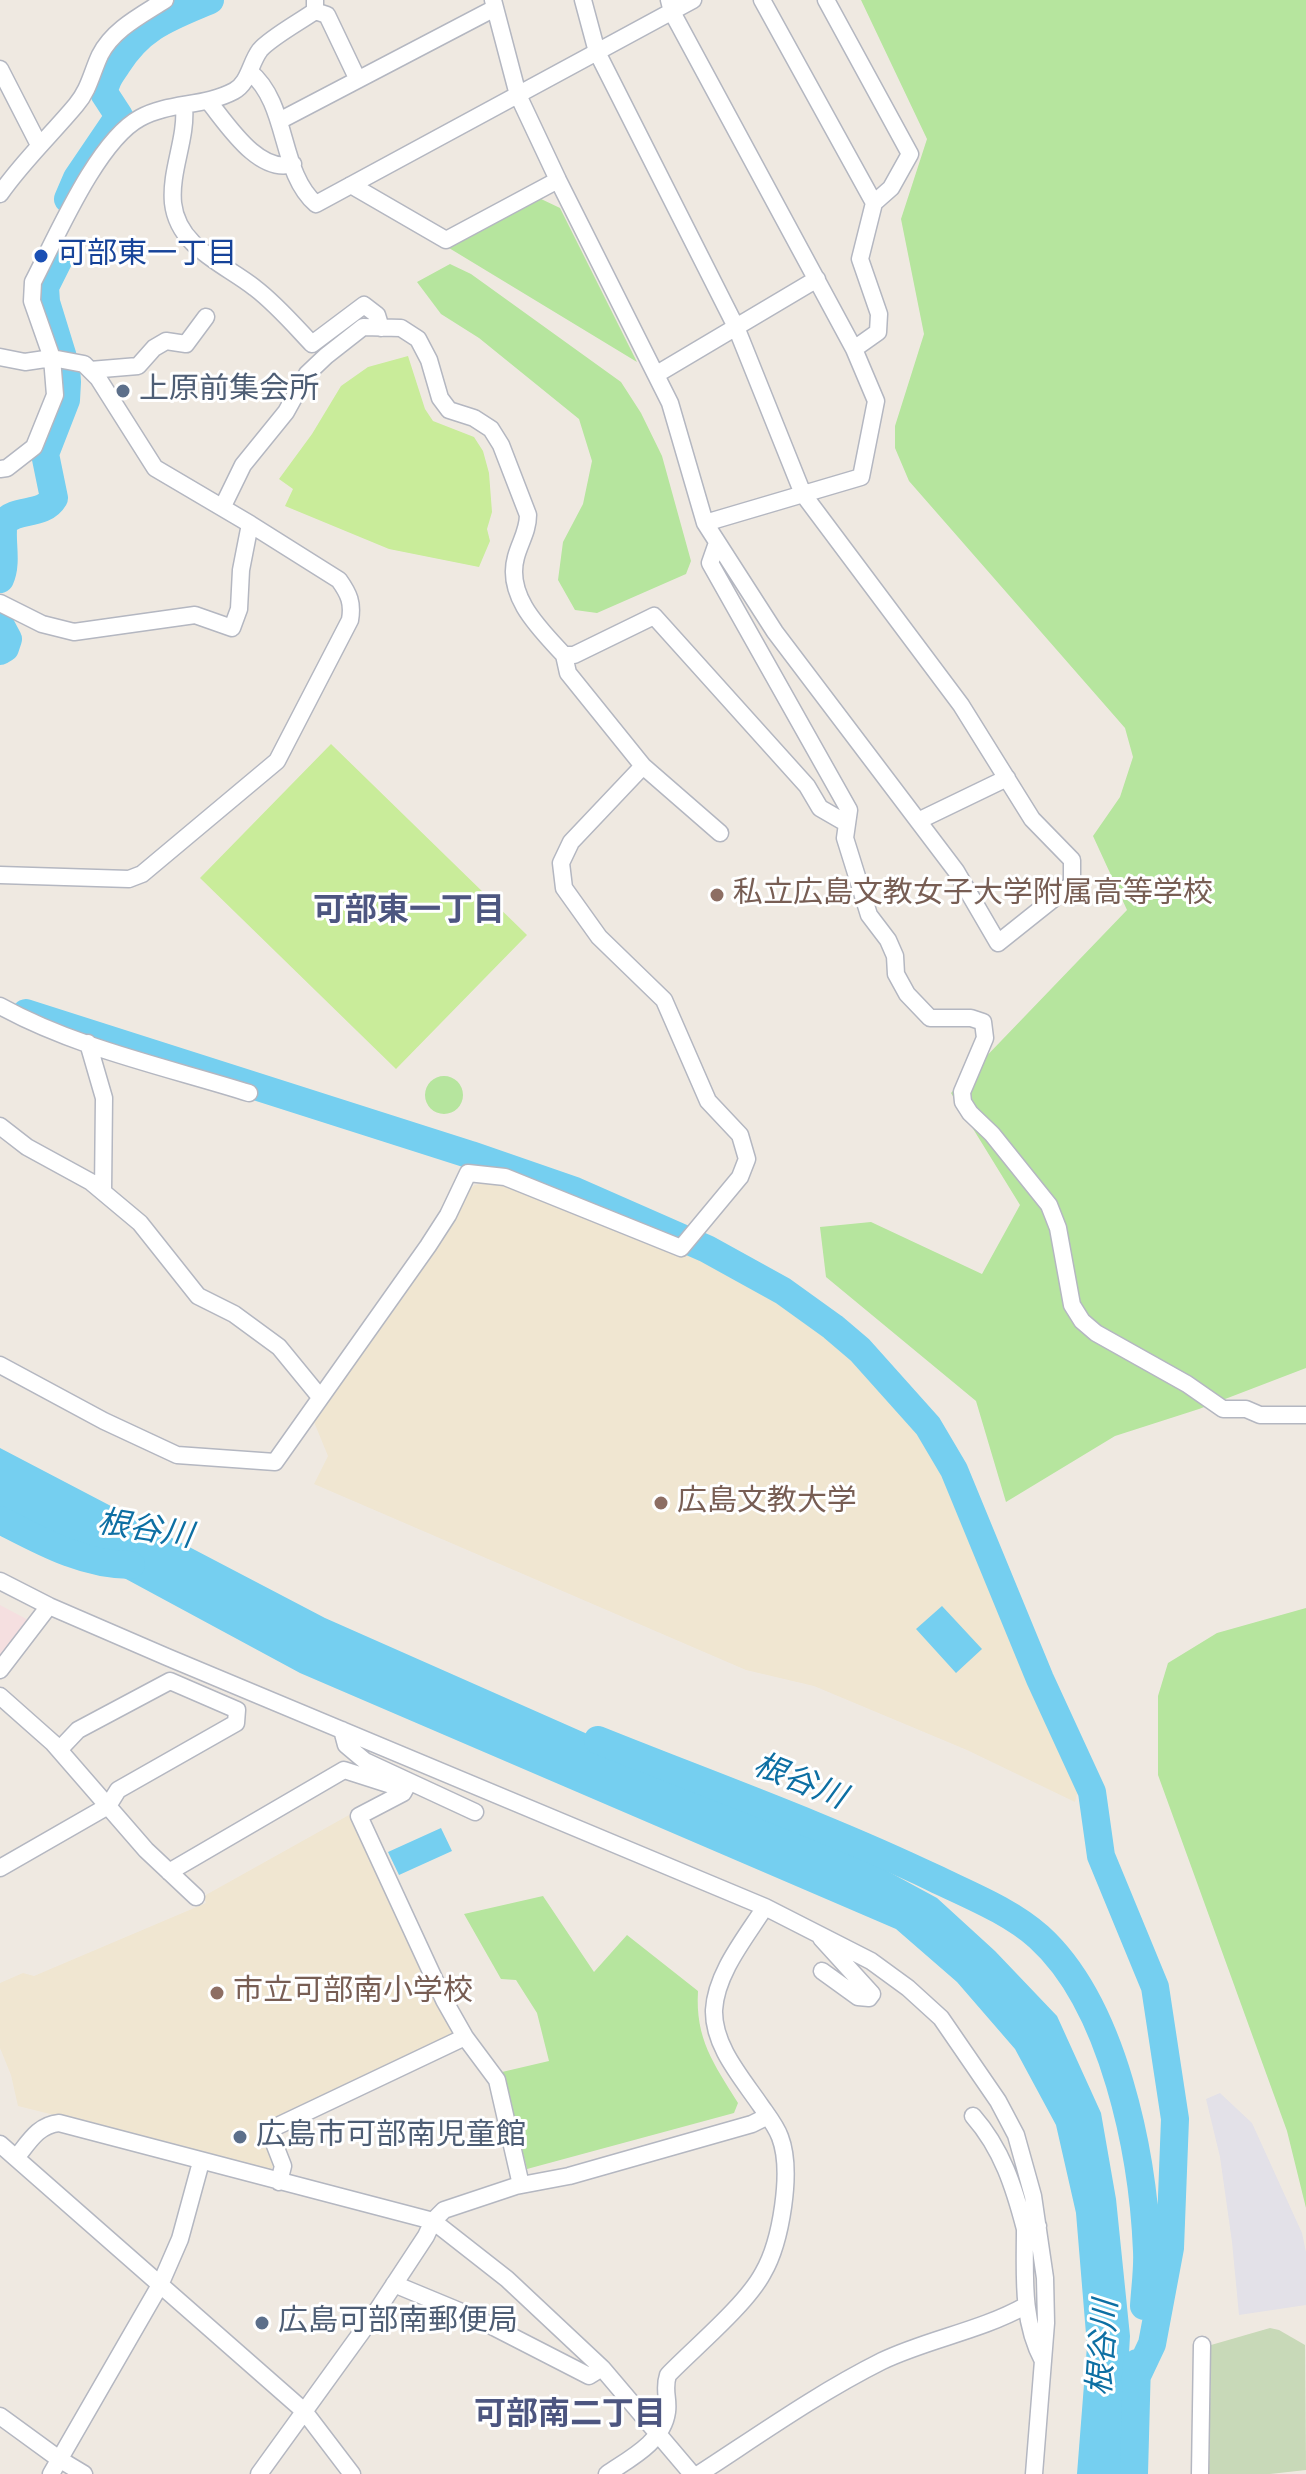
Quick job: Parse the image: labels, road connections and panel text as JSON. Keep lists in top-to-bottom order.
{
  "districts": ["可部東一丁目", "可部南二丁目"],
  "water": ["根谷川"],
  "places": [
    "可部東一丁目",
    "上原前集会所",
    "私立広島文教女子大学附属高等学校",
    "広島文教大学",
    "市立可部南小学校",
    "広島市可部南児童館",
    "広島可部南郵便局"
  ]
}
